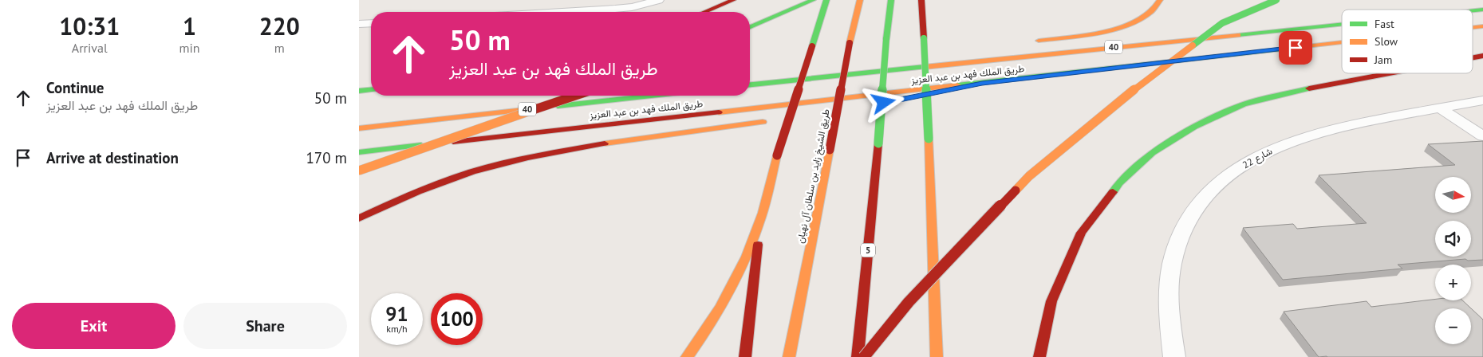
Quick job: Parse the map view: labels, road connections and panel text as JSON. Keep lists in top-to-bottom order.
{
  "streets": {
    "highway": [
      "40",
      "طريق الملك فهد بن عبد العزيز",
      "طريق الشيخ زايد بن سلطان آل نهيان",
      "5"
    ],
    "street": ["شارع 22"]
  },
  "legend": ["Fast", "Slow", "Jam"],
  "north": "right",
  "page": {
    "eta": [
      "10:31",
      "Arrival",
      "1",
      "min",
      "220",
      "m"
    ],
    "turn": ["50 m", "طريق الملك فهد بن عبد العزيز"],
    "list": [
      {
        "name": "Continue",
        "note": "طريق الملك فهد بن عبد العزيز",
        "value": "50 m"
      },
      {
        "name": "Arrive at destination",
        "value": "170 m"
      }
    ],
    "map_buttons": ["+", "−"],
    "speed": "91 km/h",
    "limit": "100",
    "buttons": ["Exit", "Share"]
  }
}
